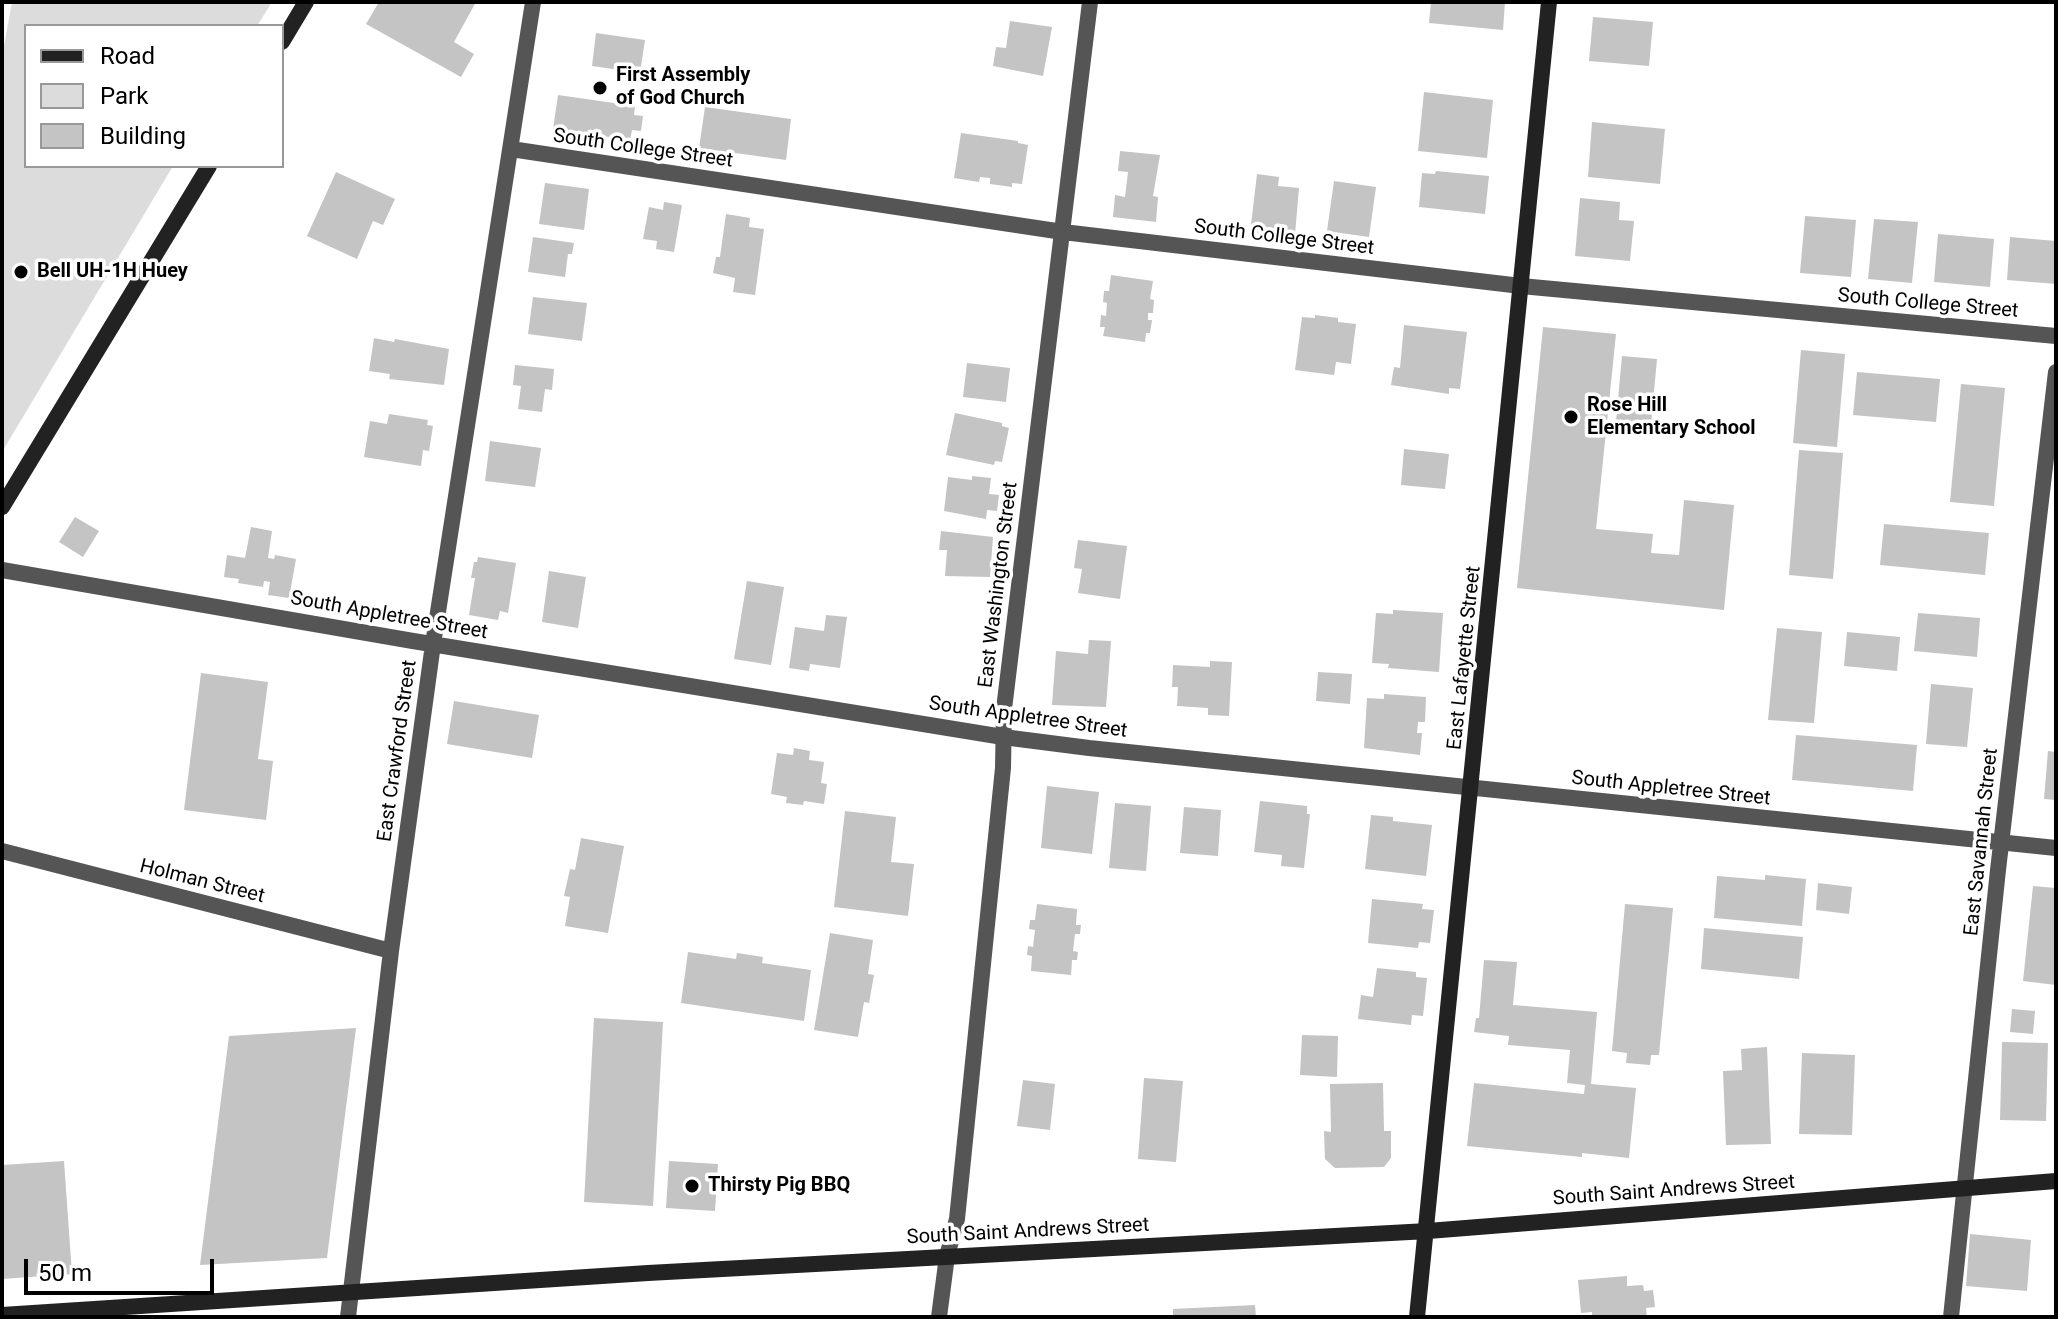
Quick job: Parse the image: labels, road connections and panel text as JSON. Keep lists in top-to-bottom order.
{
  "streets": {
    "street": [
      "South College Street",
      "East Washington Street",
      "South Appletree Street",
      "East Lafayette Street",
      "East Crawford Street",
      "East Savannah Street",
      "Holman Street",
      "South Saint Andrews Street"
    ]
  },
  "crossings": [
    ["South College Street", "East Washington Street"],
    ["South College Street", "East Lafayette Street"],
    ["South College Street", "East Crawford Street"],
    ["East Washington Street", "South Appletree Street"],
    ["East Washington Street", "South Saint Andrews Street"],
    ["South Appletree Street", "East Lafayette Street"],
    ["South Appletree Street", "East Crawford Street"],
    ["South Appletree Street", "East Savannah Street"],
    ["East Lafayette Street", "South Saint Andrews Street"],
    ["East Crawford Street", "Holman Street"],
    ["East Crawford Street", "South Saint Andrews Street"],
    ["East Savannah Street", "South Saint Andrews Street"]
  ],
  "places": [
    "First Assembly of God Church",
    "Bell UH-1H Huey",
    "Rose Hill Elementary School",
    "Thirsty Pig BBQ"
  ],
  "legend": ["Road", "Park", "Building"],
  "scale_bar": "50 m"
}
